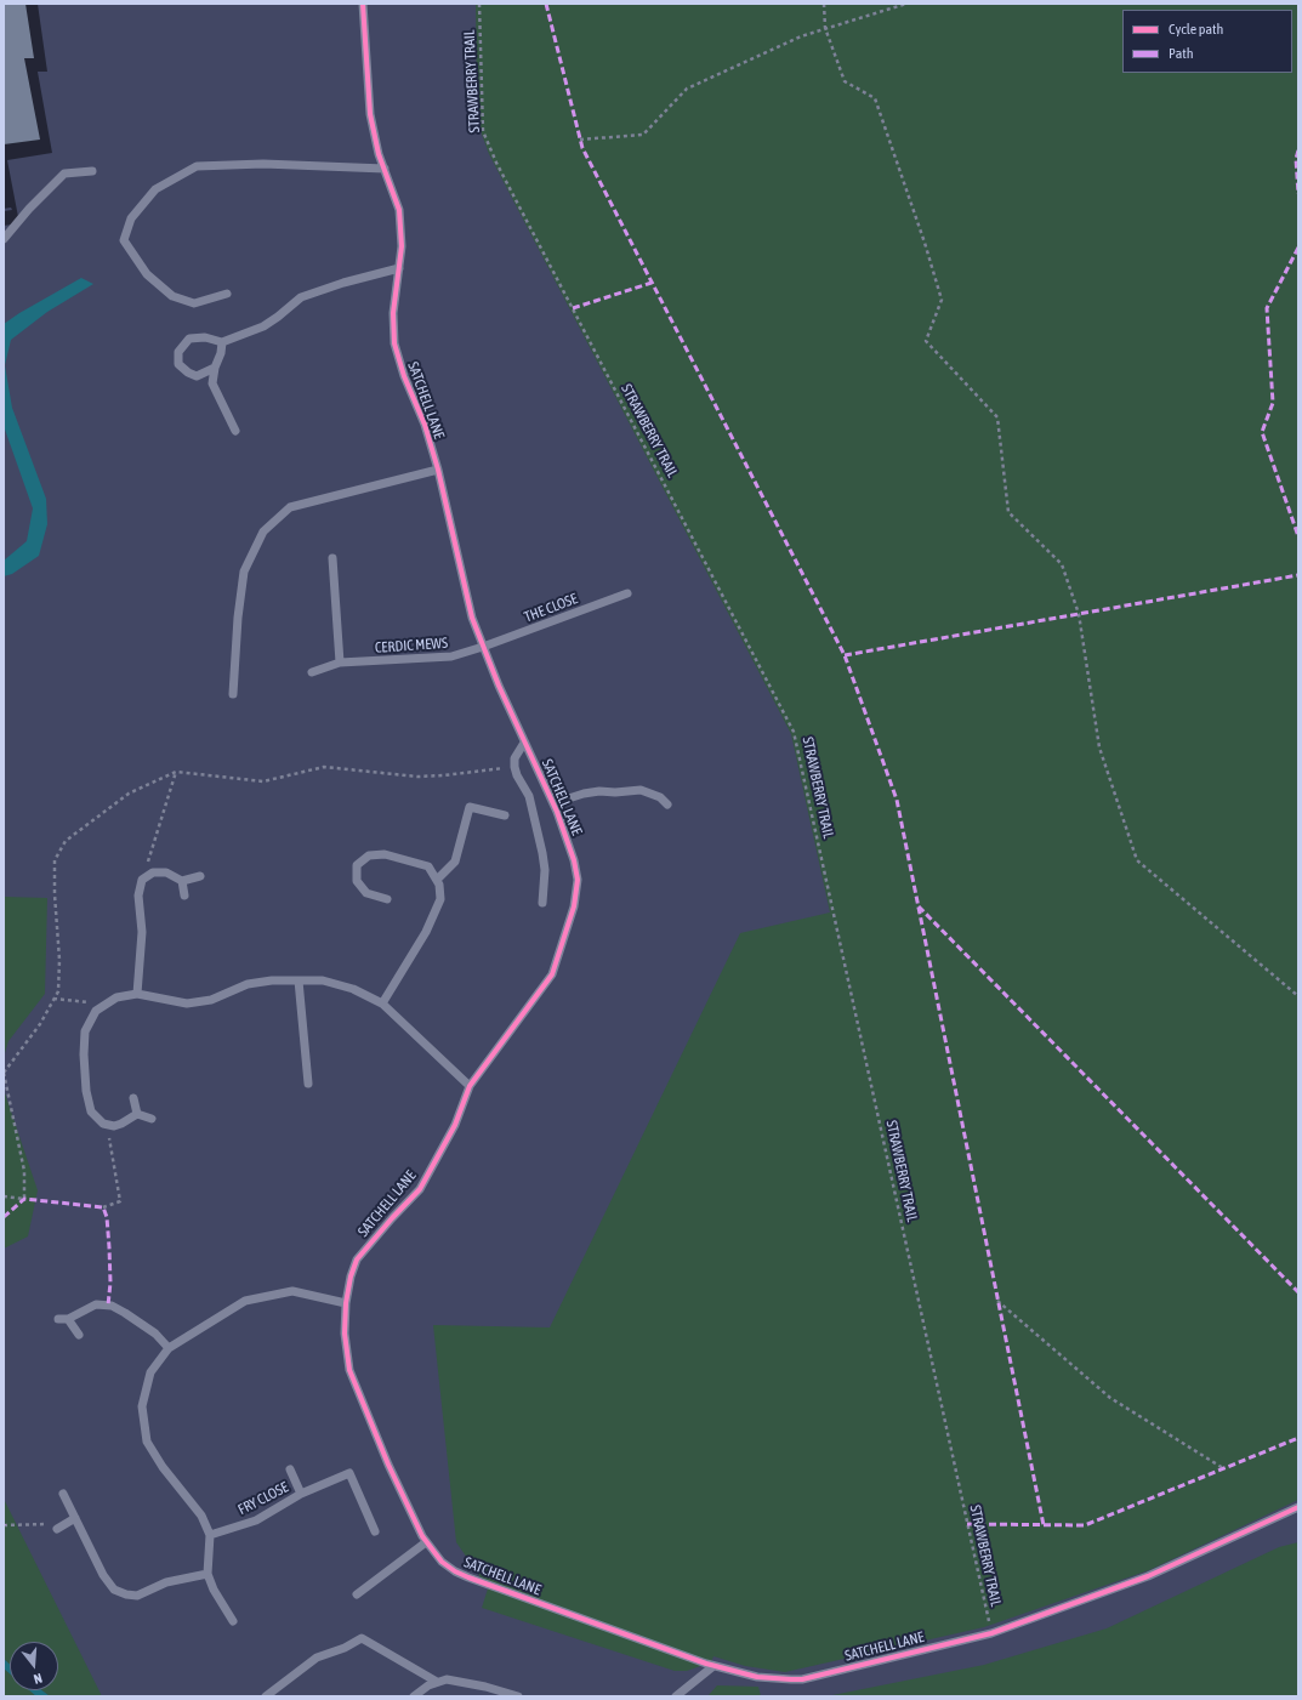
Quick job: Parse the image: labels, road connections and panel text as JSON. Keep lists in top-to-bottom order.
{
  "streets": {
    "street": [
      "SATCHELL LANE",
      "THE CLOSE",
      "CERDIC MEWS",
      "FRY CLOSE"
    ],
    "path": ["STRAWBERRY TRAIL"]
  },
  "crossings": [
    ["STRAWBERRY TRAIL", "SATCHELL LANE"],
    ["SATCHELL LANE", "THE CLOSE"],
    ["SATCHELL LANE", "CERDIC MEWS"],
    ["THE CLOSE", "CERDIC MEWS"]
  ],
  "legend": ["Cycle path", "Path"],
  "north": "bottom"
}
